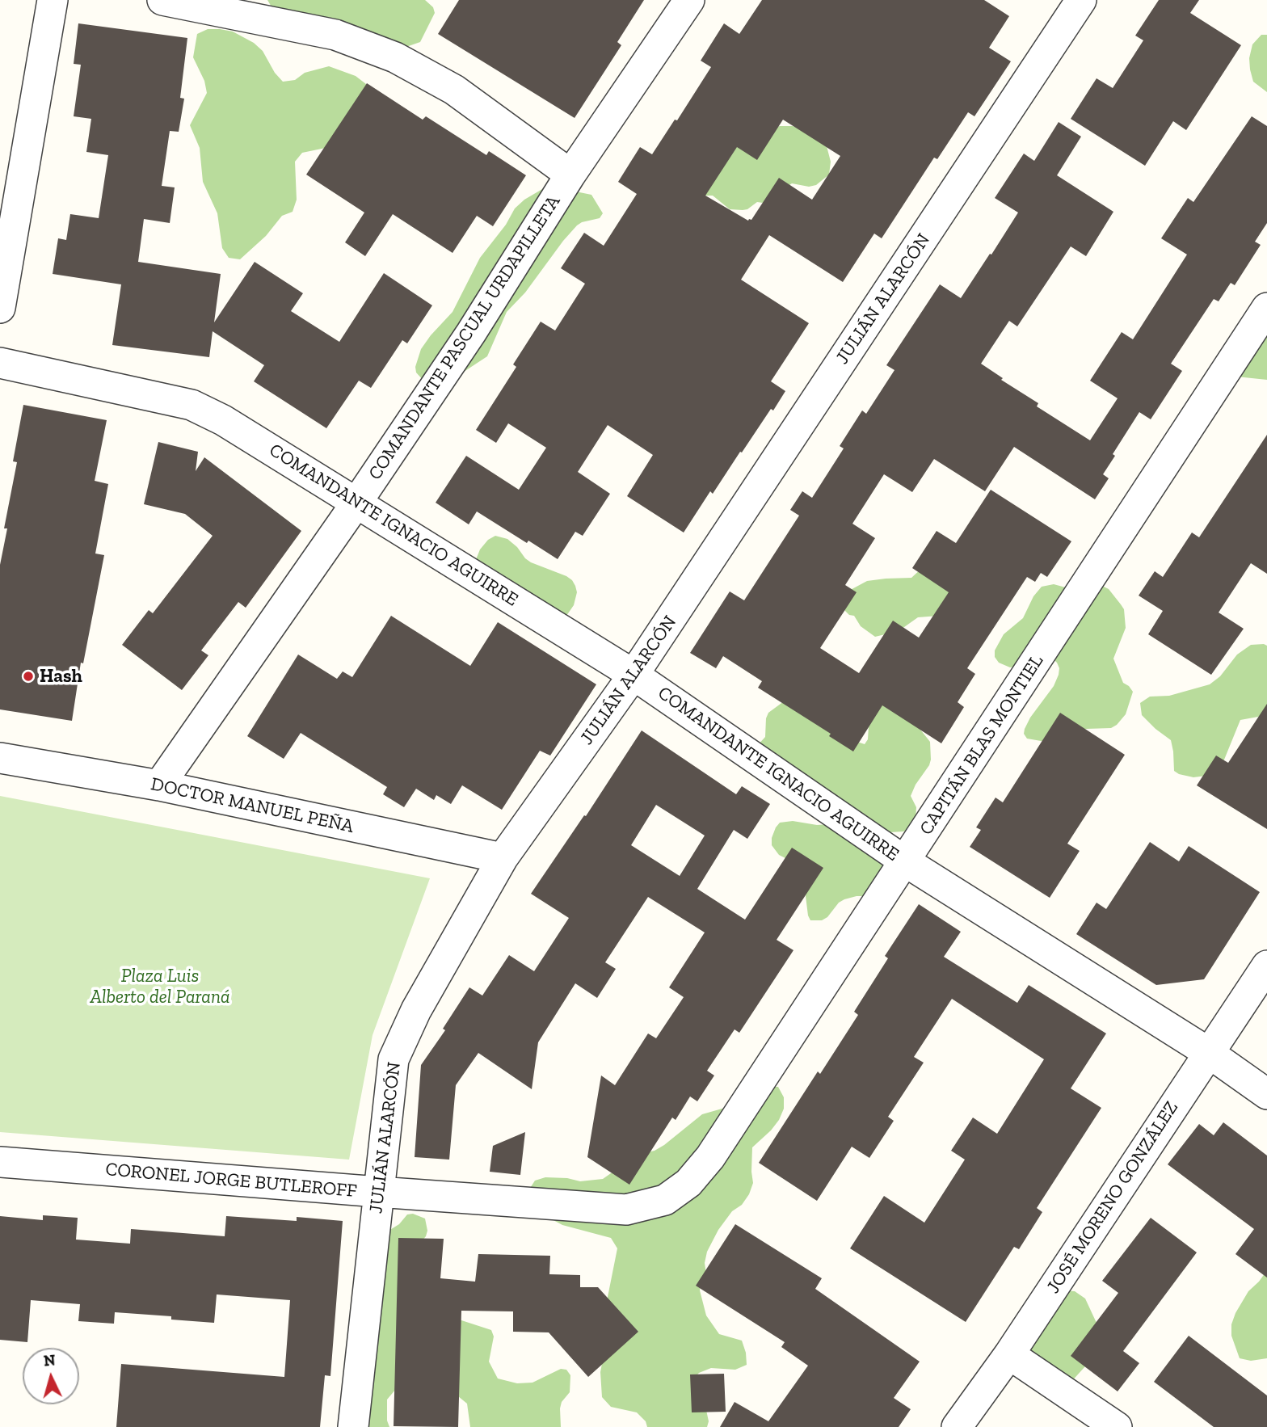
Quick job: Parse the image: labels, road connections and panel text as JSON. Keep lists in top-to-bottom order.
{
  "streets": {
    "street": [
      "JULIÁN ALARCÓN",
      "COMANDANTE PASCUAL URDAPILLETA",
      "COMANDANTE IGNACIO AGUIRRE",
      "CAPITÁN BLAS MONTIEL",
      "DOCTOR MANUEL PEÑA",
      "CORONEL JORGE BUTLEROFF",
      "JOSÉ MORENO GONZÁLEZ"
    ]
  },
  "crossings": [
    ["JULIÁN ALARCÓN", "COMANDANTE IGNACIO AGUIRRE"],
    ["JULIÁN ALARCÓN", "DOCTOR MANUEL PEÑA"],
    ["JULIÁN ALARCÓN", "CORONEL JORGE BUTLEROFF"],
    ["COMANDANTE PASCUAL URDAPILLETA", "COMANDANTE IGNACIO AGUIRRE"],
    ["COMANDANTE PASCUAL URDAPILLETA", "DOCTOR MANUEL PEÑA"],
    ["COMANDANTE IGNACIO AGUIRRE", "CAPITÁN BLAS MONTIEL"],
    ["COMANDANTE IGNACIO AGUIRRE", "JOSÉ MORENO GONZÁLEZ"],
    ["CAPITÁN BLAS MONTIEL", "CORONEL JORGE BUTLEROFF"]
  ],
  "parks": ["Plaza Luis Alberto del Paraná"],
  "places": ["Hash"],
  "north": "top"
}
